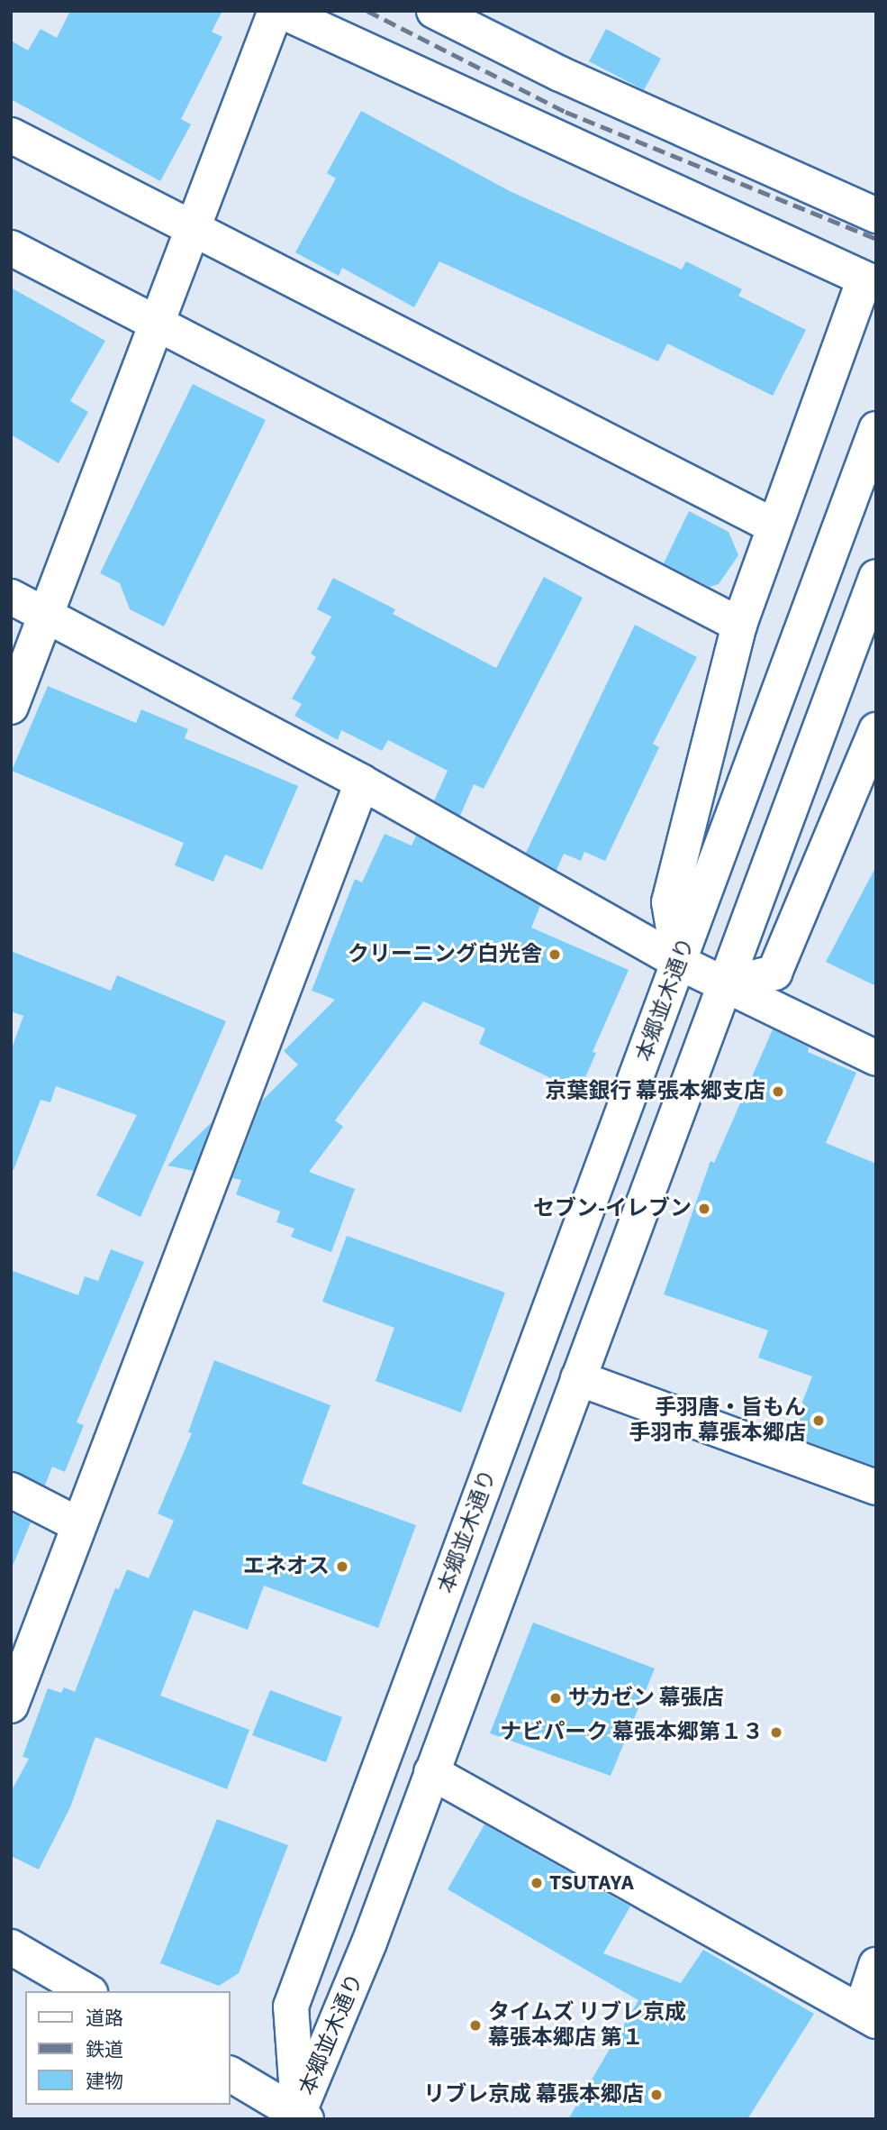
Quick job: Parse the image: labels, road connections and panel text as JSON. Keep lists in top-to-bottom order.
{
  "streets": {
    "street": ["本郷並木通り"]
  },
  "places": [
    "クリーニング白光舎",
    "京葉銀行 幕張本郷支店",
    "セブン-イレブン",
    "手羽唐・旨もん 手羽市 幕張本郷店",
    "エネオス",
    "サカゼン 幕張店",
    "ナビパーク 幕張本郷第１３",
    "TSUTAYA",
    "タイムズ リブレ京成 幕張本郷店 第１",
    "リブレ京成 幕張本郷店"
  ],
  "legend": ["道路", "鉄道", "建物"]
}
